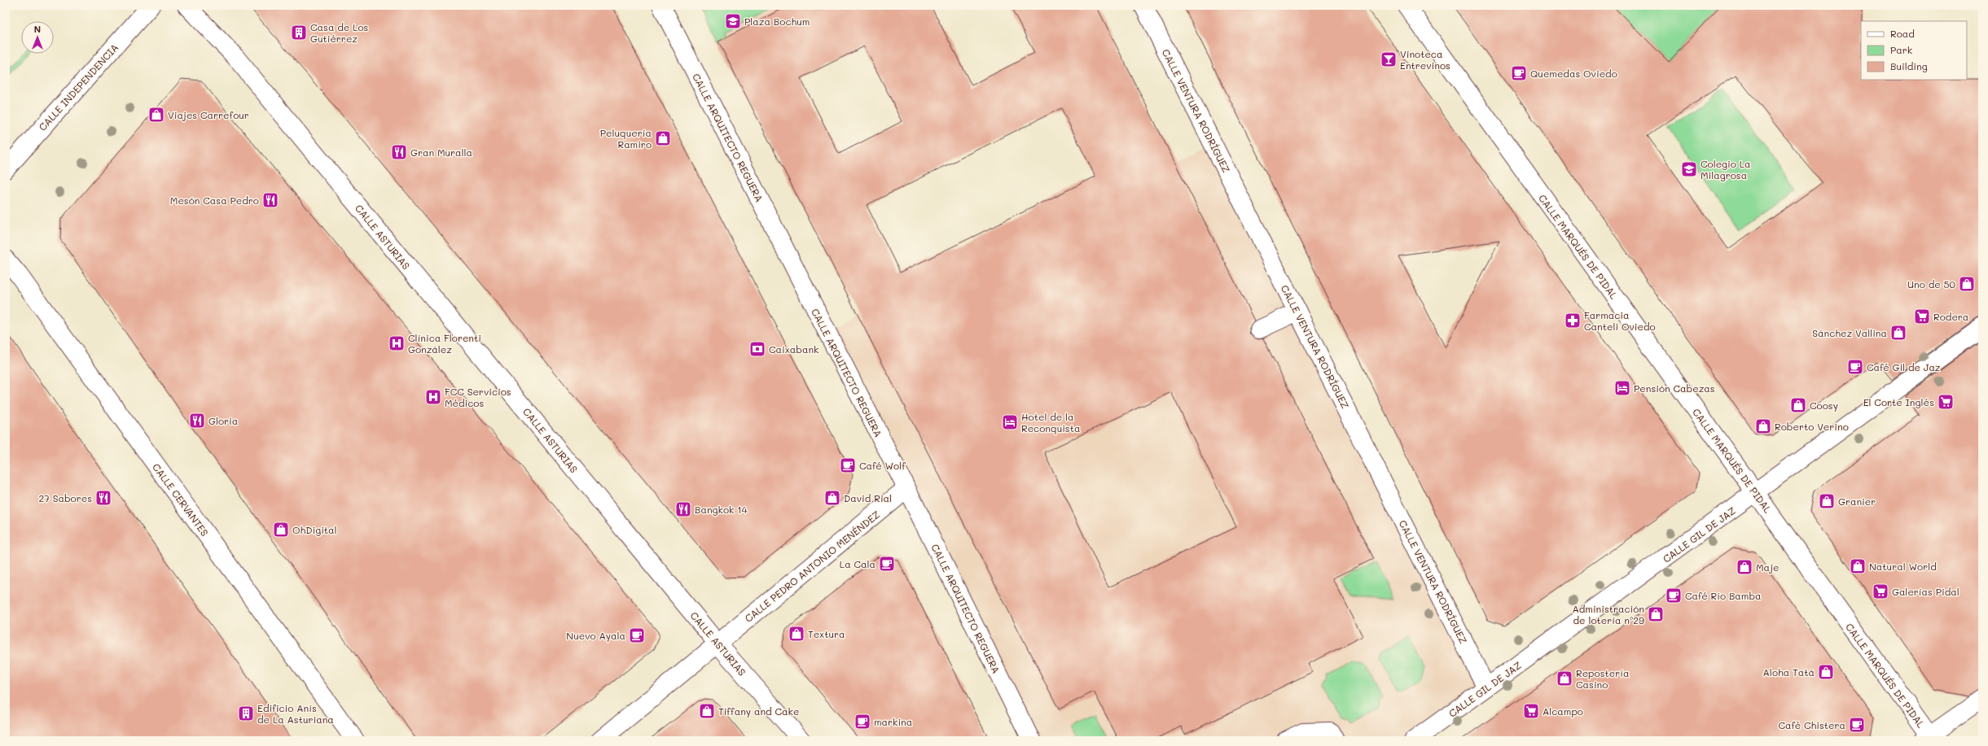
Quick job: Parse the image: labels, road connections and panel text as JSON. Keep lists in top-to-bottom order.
{
  "streets": {
    "main road": [
      "CALLE INDEPENDENCIA",
      "CALLE VENTURA RODRÍGUEZ",
      "CALLE ARQUITECTO REGUERA",
      "CALLE ASTURIAS",
      "CALLE MARQUÉS DE PIDAL",
      "CALLE CERVANTES",
      "CALLE GIL DE JAZ",
      "CALLE PEDRO ANTONIO MENÉNDEZ"
    ]
  },
  "crossings": [
    ["CALLE VENTURA RODRÍGUEZ", "CALLE GIL DE JAZ"],
    ["CALLE ARQUITECTO REGUERA", "CALLE PEDRO ANTONIO MENÉNDEZ"],
    ["CALLE ASTURIAS", "CALLE PEDRO ANTONIO MENÉNDEZ"],
    ["CALLE MARQUÉS DE PIDAL", "CALLE GIL DE JAZ"]
  ],
  "places": {
    "school or university": ["Plaza Bochum", "Colegio La Milagrosa"],
    "building": ["Casa de Los Gutiérrez", "Edificio Anís de La Asturiana"],
    "bar": ["Vinoteca Entrevinos"],
    "cafe": [
      "Quemedas Oviedo",
      "Café Gil de Jaz",
      "Café Wolf",
      "La Cala",
      "Café Río Bamba",
      "Nuevo Ayala",
      "markina",
      "Café Chistera"
    ],
    "shop": [
      "Viajes Carrefour",
      "Peluquería Ramiro",
      "Uno de 50",
      "Sánchez Vallina",
      "Coosy",
      "Roberto Verino",
      "David Rial",
      "Granier",
      "OhDigital",
      "Natural World",
      "Maje",
      "Administración de lotería nº29",
      "Textura",
      "Aloha Tatá",
      "Repostería Casino",
      "Tiffany and Cake"
    ],
    "restaurant": [
      "Gran Muralla",
      "Mesón Casa Pedro",
      "Gloria",
      "27 Sabores",
      "Bangkok 14"
    ],
    "supermarket": [
      "Rodera",
      "El Corte Inglés",
      "Galerías Pidal",
      "Alcampo"
    ],
    "pharmacy": ["Farmacia Canteli Oviedo"],
    "hospital": ["Clínica Florenti González", "FCC Servicios Médicos"],
    "bank": ["Caixabank"],
    "hotel": ["Pensión Cabezas", "Hotel de la Reconquista"]
  },
  "legend": ["Road", "Park", "Building"],
  "north": "top"
}
